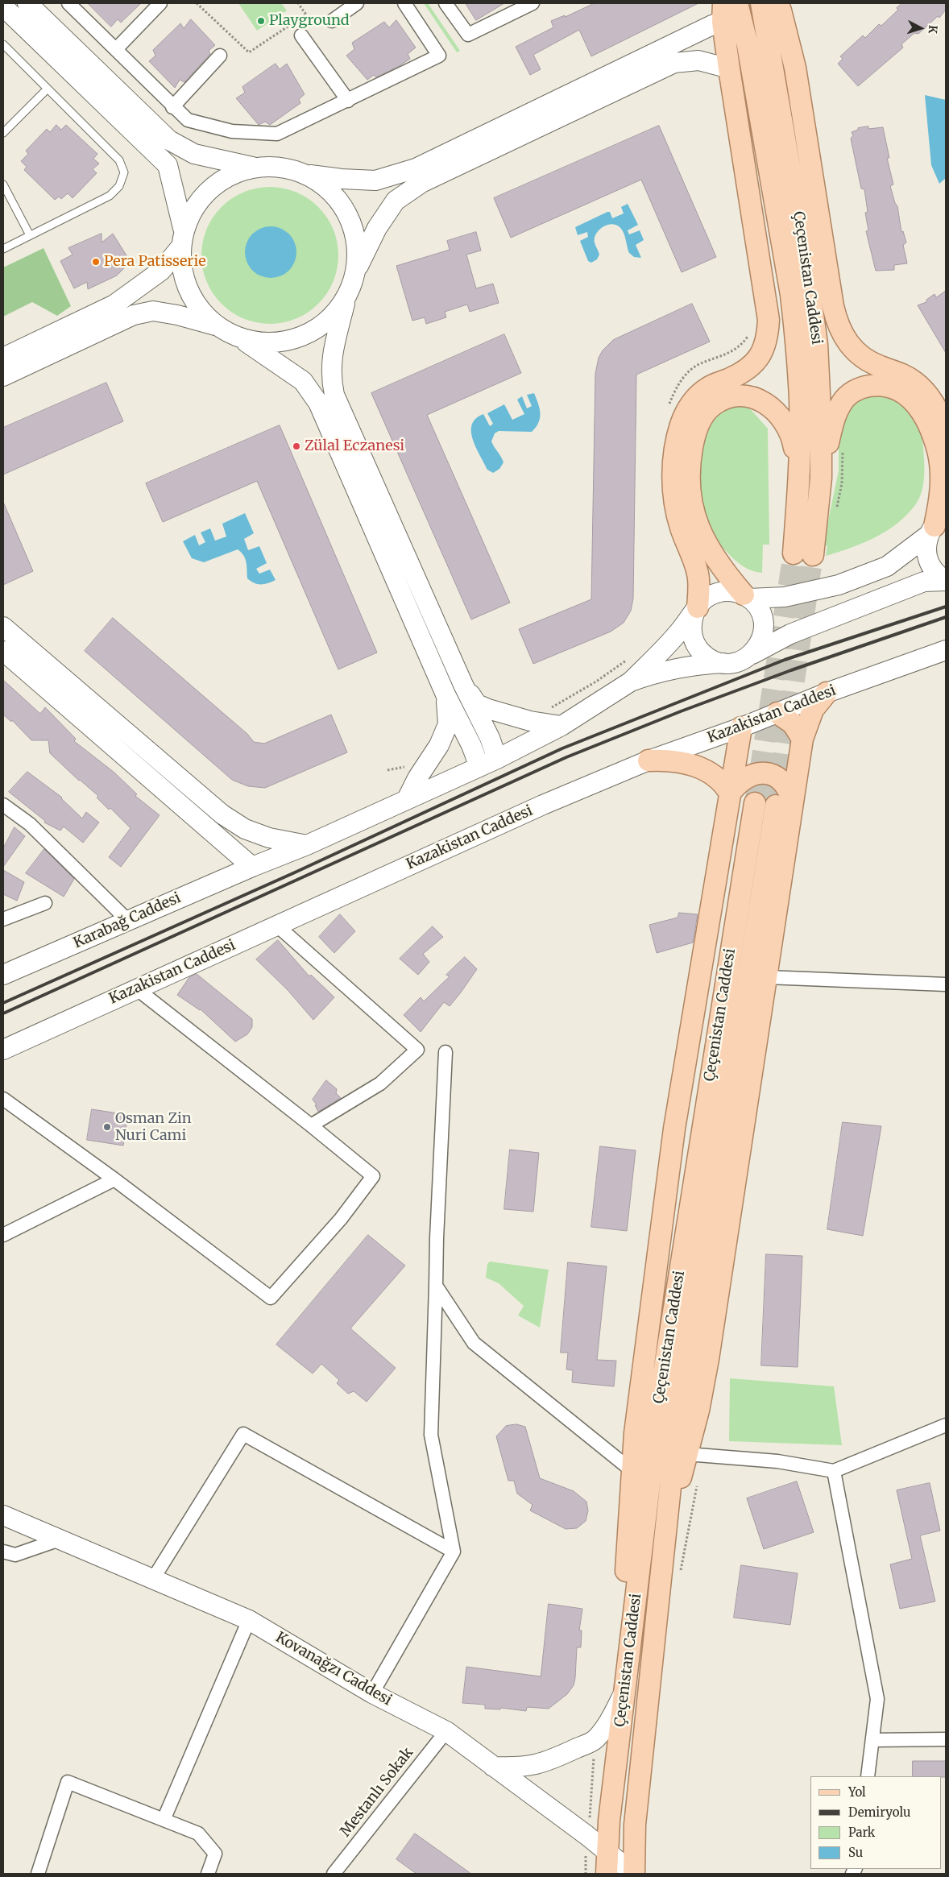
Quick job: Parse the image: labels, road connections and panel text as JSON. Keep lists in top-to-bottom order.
{
  "streets": {
    "main road": [
      "Çeçenistan Caddesi",
      "Kazakistan Caddesi",
      "Karabağ Caddesi",
      "Kovanağzı Caddesi"
    ],
    "street": ["Mestanlı Sokak"]
  },
  "crossings": [
    ["Çeçenistan Caddesi", "Kovanağzı Caddesi"],
    ["Kovanağzı Caddesi", "Mestanlı Sokak"]
  ],
  "places": [
    "Playground",
    "Pera Patisserie",
    "Zülal Eczanesi",
    "Osman Zin Nuri Cami"
  ],
  "legend": [
    "Yol",
    "Demiryolu",
    "Park",
    "Su"
  ],
  "north": "right"
}
